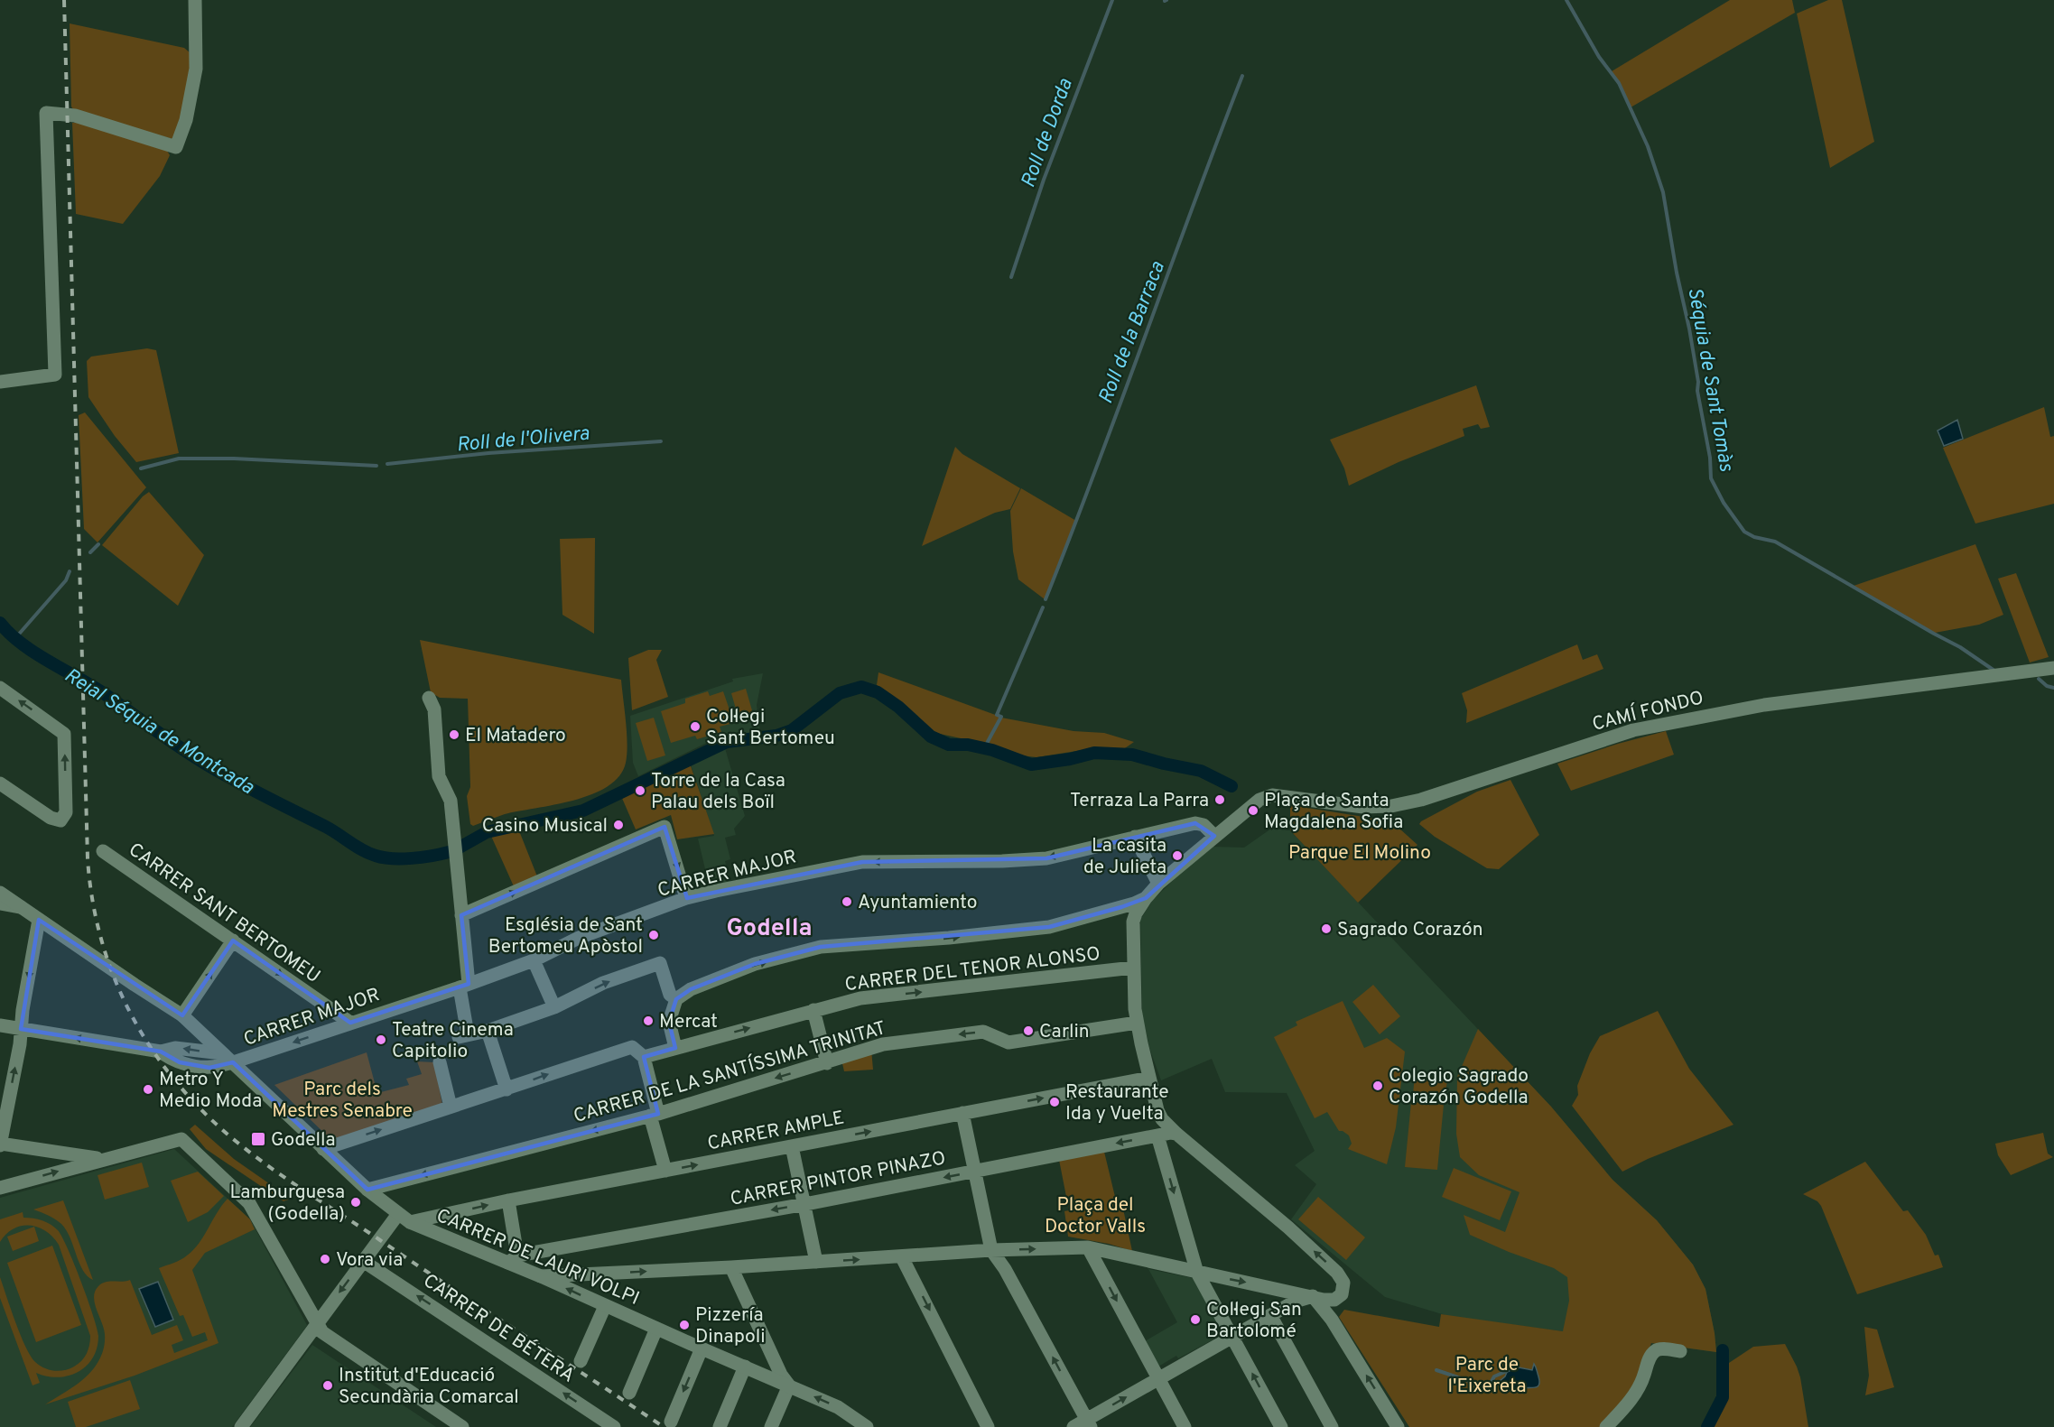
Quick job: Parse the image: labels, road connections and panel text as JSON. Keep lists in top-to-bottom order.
{
  "streets": {
    "street": [
      "CAMÍ FONDO",
      "CARRER MAJOR",
      "CARRER SANT BERTOMEU",
      "CARRER DEL TENOR ALONSO",
      "CARRER DE LA SANTÍSSIMA TRINITAT",
      "CARRER AMPLE",
      "CARRER PINTOR PINAZO",
      "CARRER DE LAURI VOLPI",
      "CARRER DE BÉTERA"
    ]
  },
  "crossings": [
    ["CAMÍ FONDO", "CARRER MAJOR"],
    ["CARRER MAJOR", "CARRER SANT BERTOMEU"],
    ["CARRER MAJOR", "CARRER DE LAURI VOLPI"],
    ["CARRER DE LA SANTÍSSIMA TRINITAT", "CARRER DE LAURI VOLPI"],
    ["CARRER AMPLE", "CARRER DE LAURI VOLPI"],
    ["CARRER PINTOR PINAZO", "CARRER DE LAURI VOLPI"]
  ],
  "one_way": ["CARRER SANT BERTOMEU"],
  "districts": ["Godella"],
  "water": [
    "Roll de Dorda",
    "Roll de la Barraca",
    "Séquia de Sant Tomàs",
    "Roll de l'Olivera",
    "Reial Séquia de Montcada"
  ],
  "parks": [
    "Parque El Molino",
    "Parc dels Mestres Senabre",
    "Plaça del Doctor Valls",
    "Parc de l'Eixereta"
  ],
  "places": {
    "other": [
      "Col·legi Sant Bertomeu",
      "El Matadero",
      "Torre de la Casa Palau dels Boïl",
      "Terraza La Parra",
      "Plaça de Santa Magdalena Sofia",
      "Casino Musical",
      "La casita de Julieta",
      "Ayuntamiento",
      "Sagrado Corazón",
      "Església de Sant Bertomeu Apòstol",
      "Mercat",
      "Carlin",
      "Teatre Cinema Capitolio",
      "Colegio Sagrado Corazón Godella",
      "Metro Y Medio Moda",
      "Restaurante Ida y Vuelta",
      "Lamburguesa (Godella)",
      "Vora via",
      "Col·legi San Bartolomé",
      "Pizzería Dinapoli",
      "Institut d'Educació Secundària Comarcal"
    ],
    "transit": ["Godella"]
  }
}
